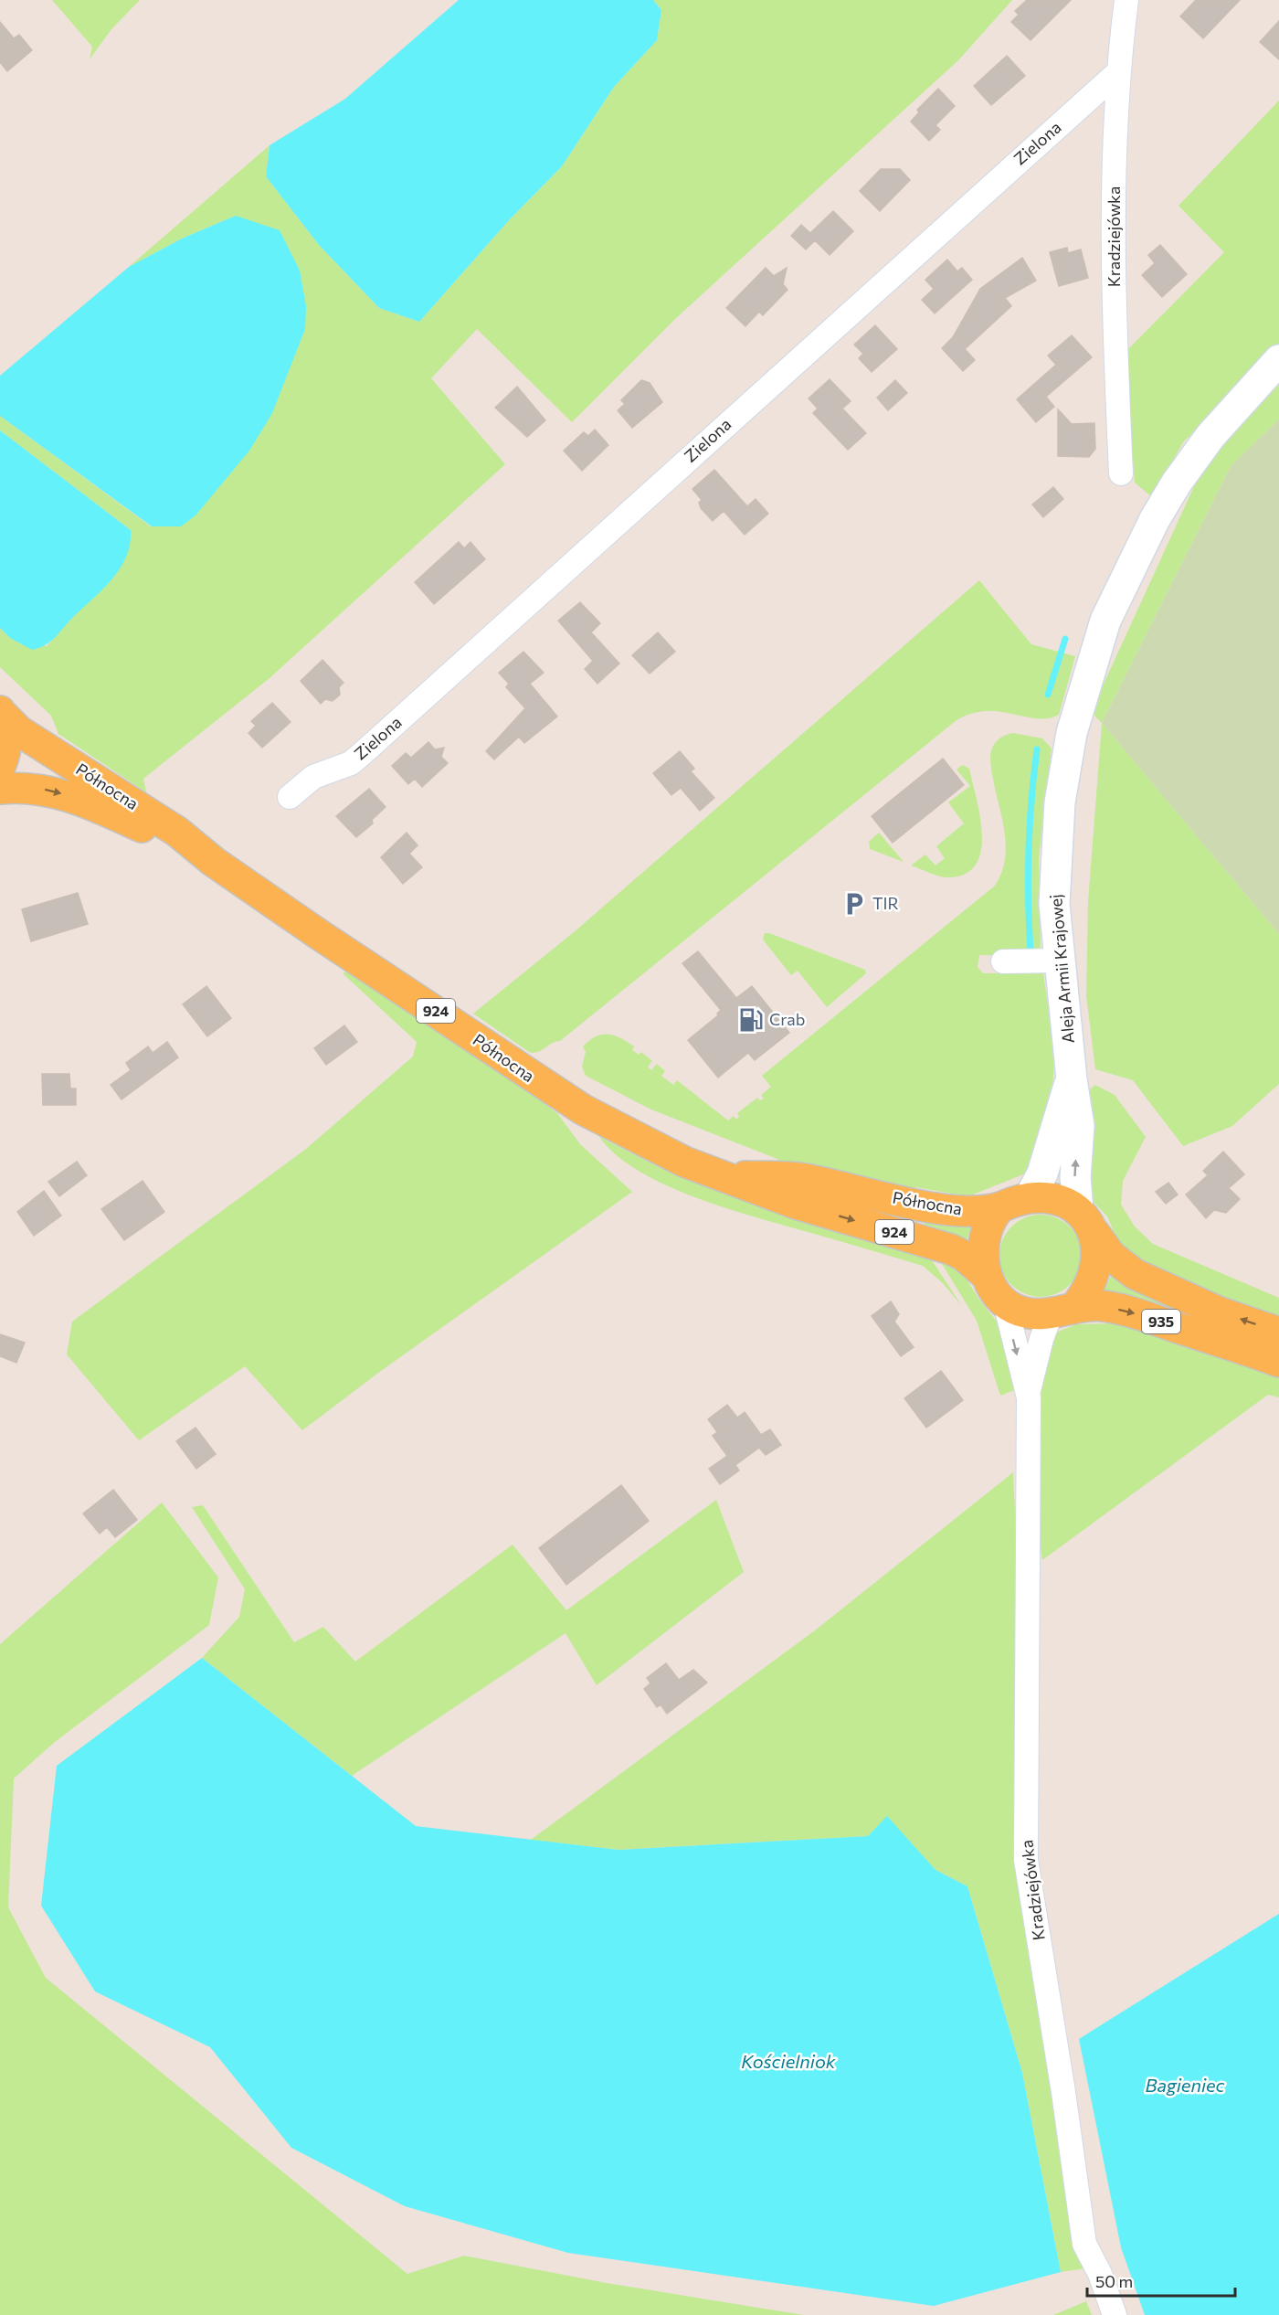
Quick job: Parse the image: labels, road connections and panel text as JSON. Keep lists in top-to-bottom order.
{
  "streets": {
    "main road": [
      "Północna",
      "Aleja Armii Krajowej",
      "924",
      "935"
    ],
    "street": ["Zielona", "Kradziejówka"]
  },
  "crossings": [
    ["Zielona", "Kradziejówka"],
    ["Kradziejówka", "Północna"],
    ["Kradziejówka", "Aleja Armii Krajowej"],
    ["Kradziejówka", "924"],
    ["Kradziejówka", "935"],
    ["Północna", "Aleja Armii Krajowej"],
    ["Północna", "924"],
    ["Północna", "935"],
    ["Aleja Armii Krajowej", "924"],
    ["Aleja Armii Krajowej", "935"],
    ["924", "935"]
  ],
  "water": ["Kościelniok", "Bagieniec"],
  "places": {
    "parking": ["TIR"],
    "fuel station": ["Crab"]
  },
  "scale_bar": "50 m"
}
